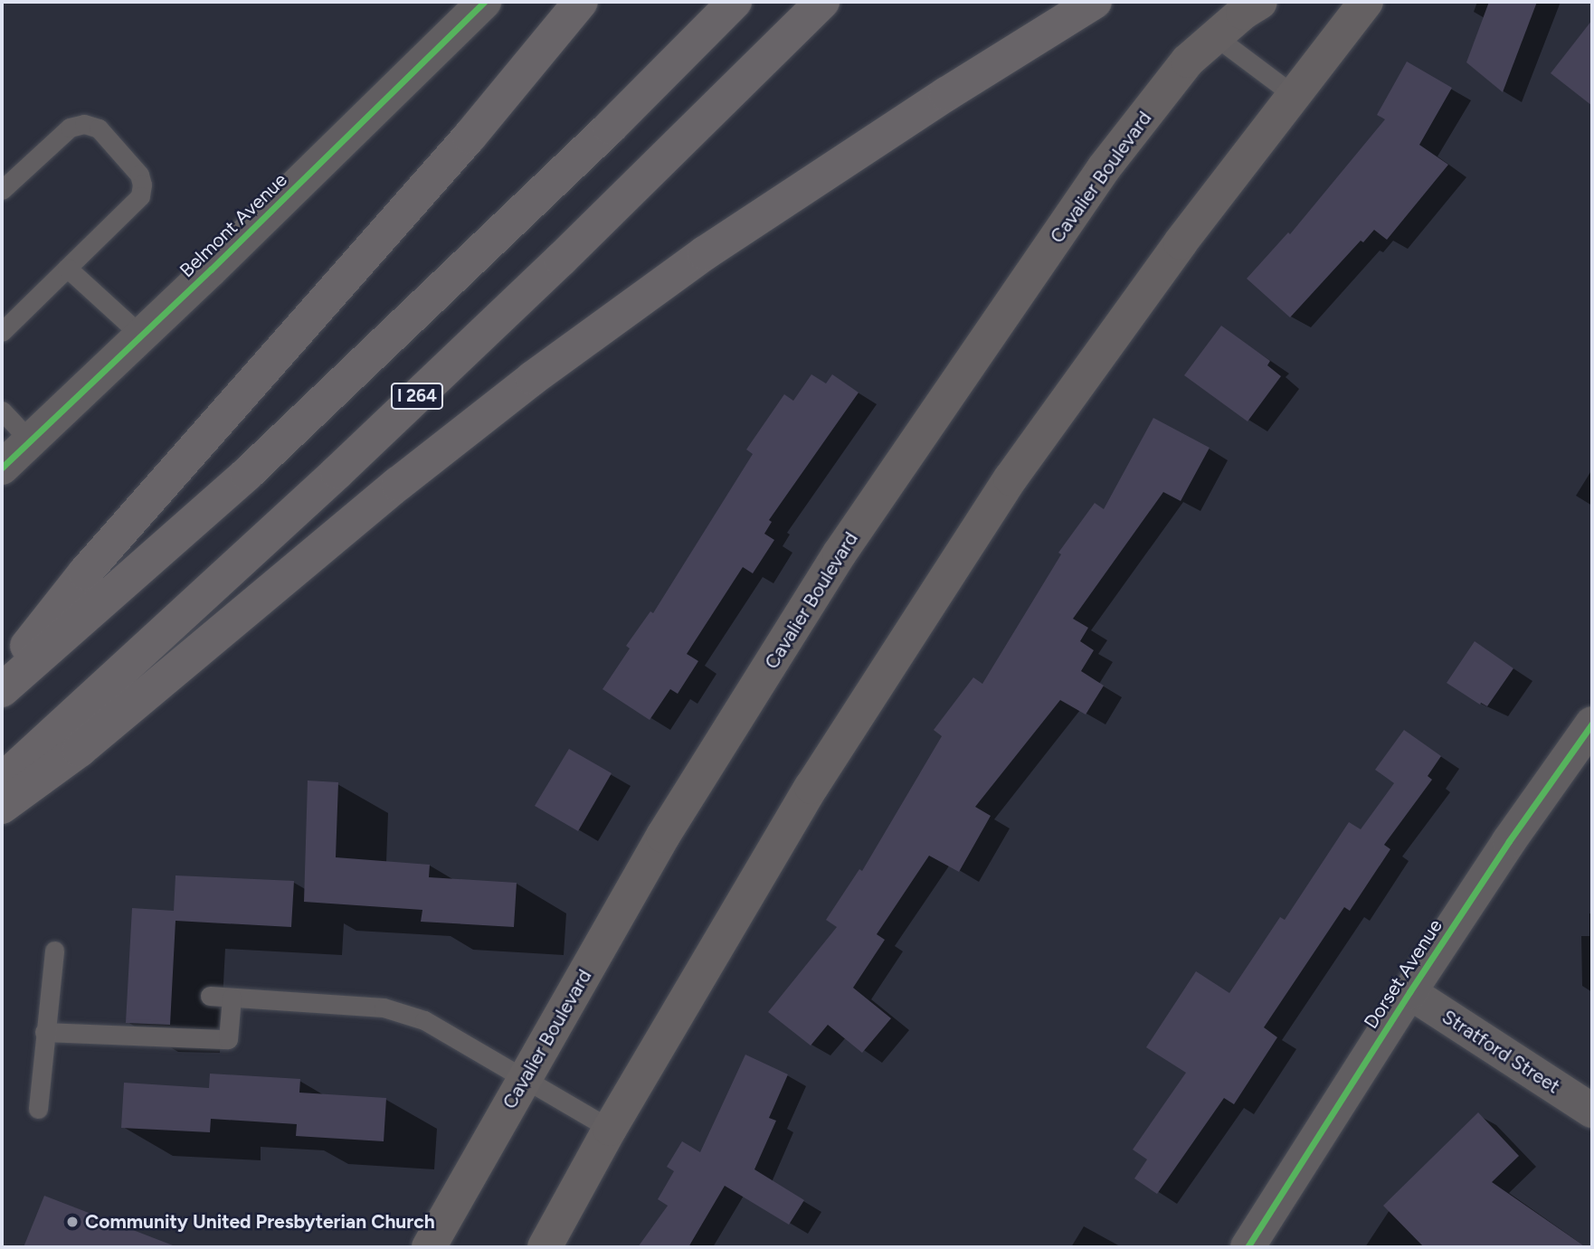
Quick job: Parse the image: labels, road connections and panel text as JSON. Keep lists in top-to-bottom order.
{
  "streets": {
    "highway": ["I 264"],
    "main road": ["Cavalier Boulevard"],
    "street": ["Belmont Avenue", "Dorset Avenue", "Stratford Street"]
  },
  "crossings": [
    ["Dorset Avenue", "Stratford Street"]
  ],
  "places": ["Community United Presbyterian Church"]
}
